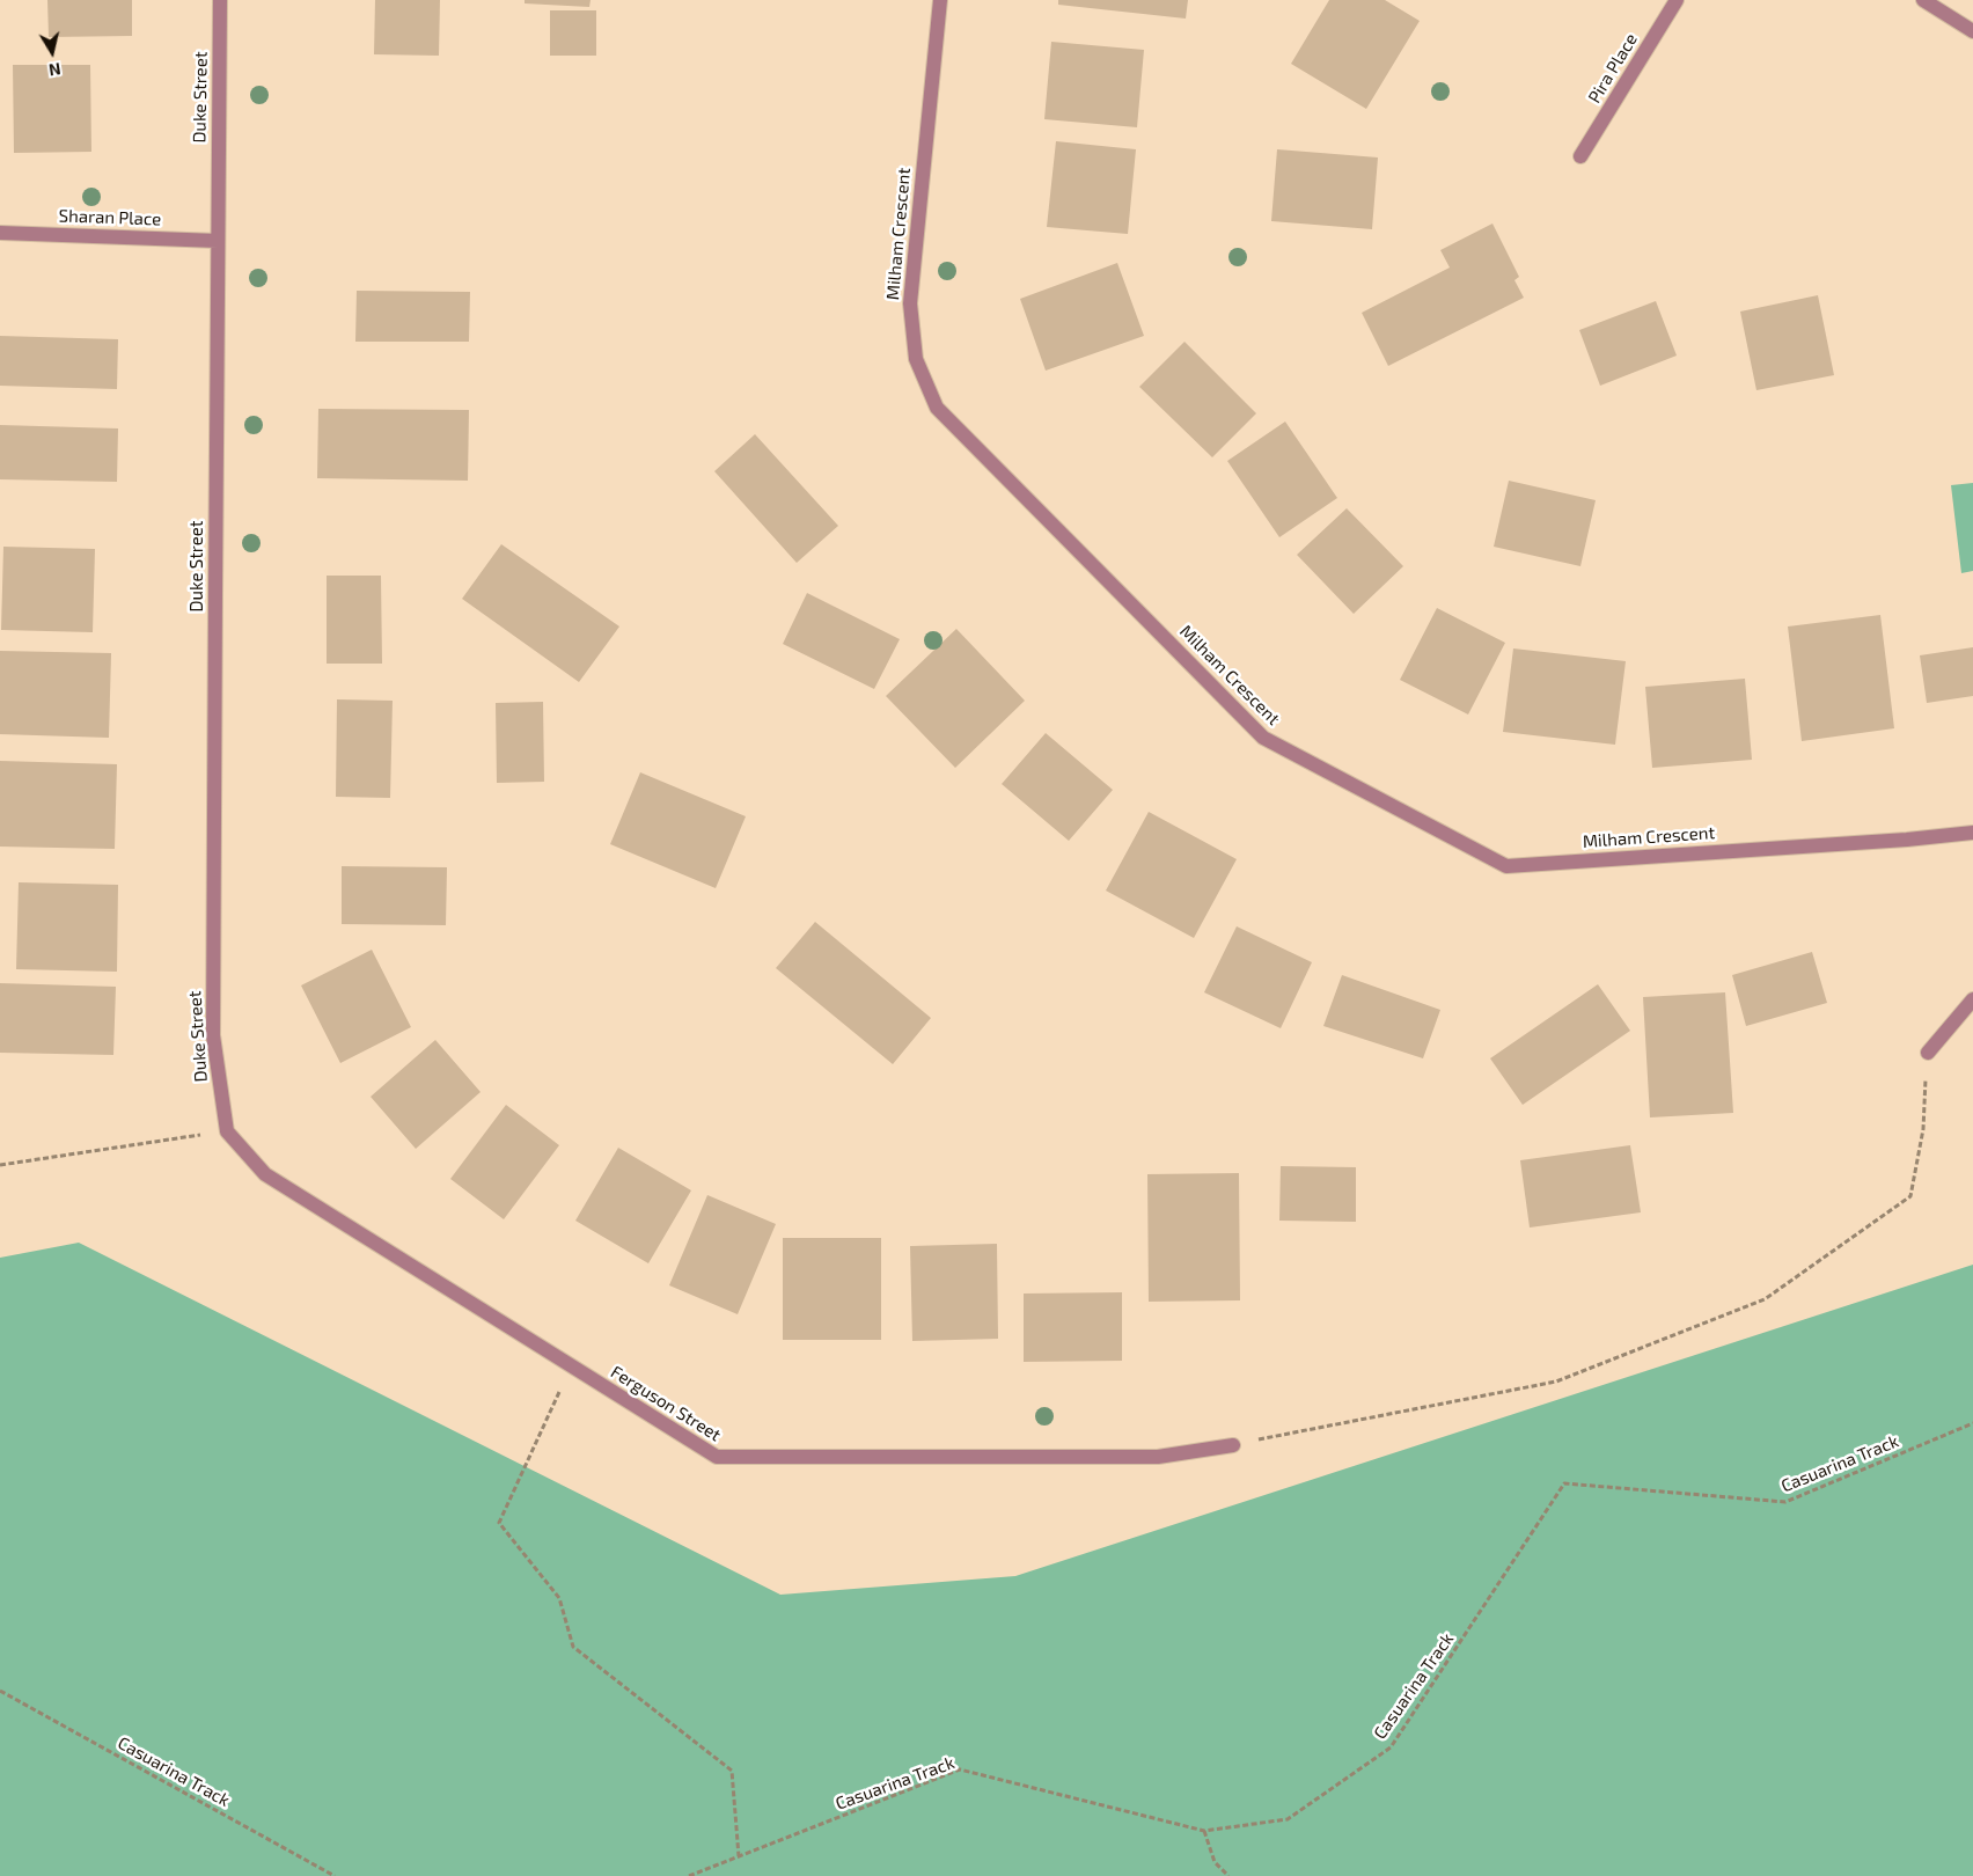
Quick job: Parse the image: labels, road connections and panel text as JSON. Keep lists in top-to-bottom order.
{
  "streets": {
    "street": [
      "Pira Place",
      "Duke Street",
      "Sharan Place",
      "Milham Crescent",
      "Ferguson Street"
    ],
    "path": ["Casuarina Track"]
  },
  "crossings": [
    ["Duke Street", "Sharan Place"],
    ["Duke Street", "Ferguson Street"]
  ],
  "north": "bottom"
}
